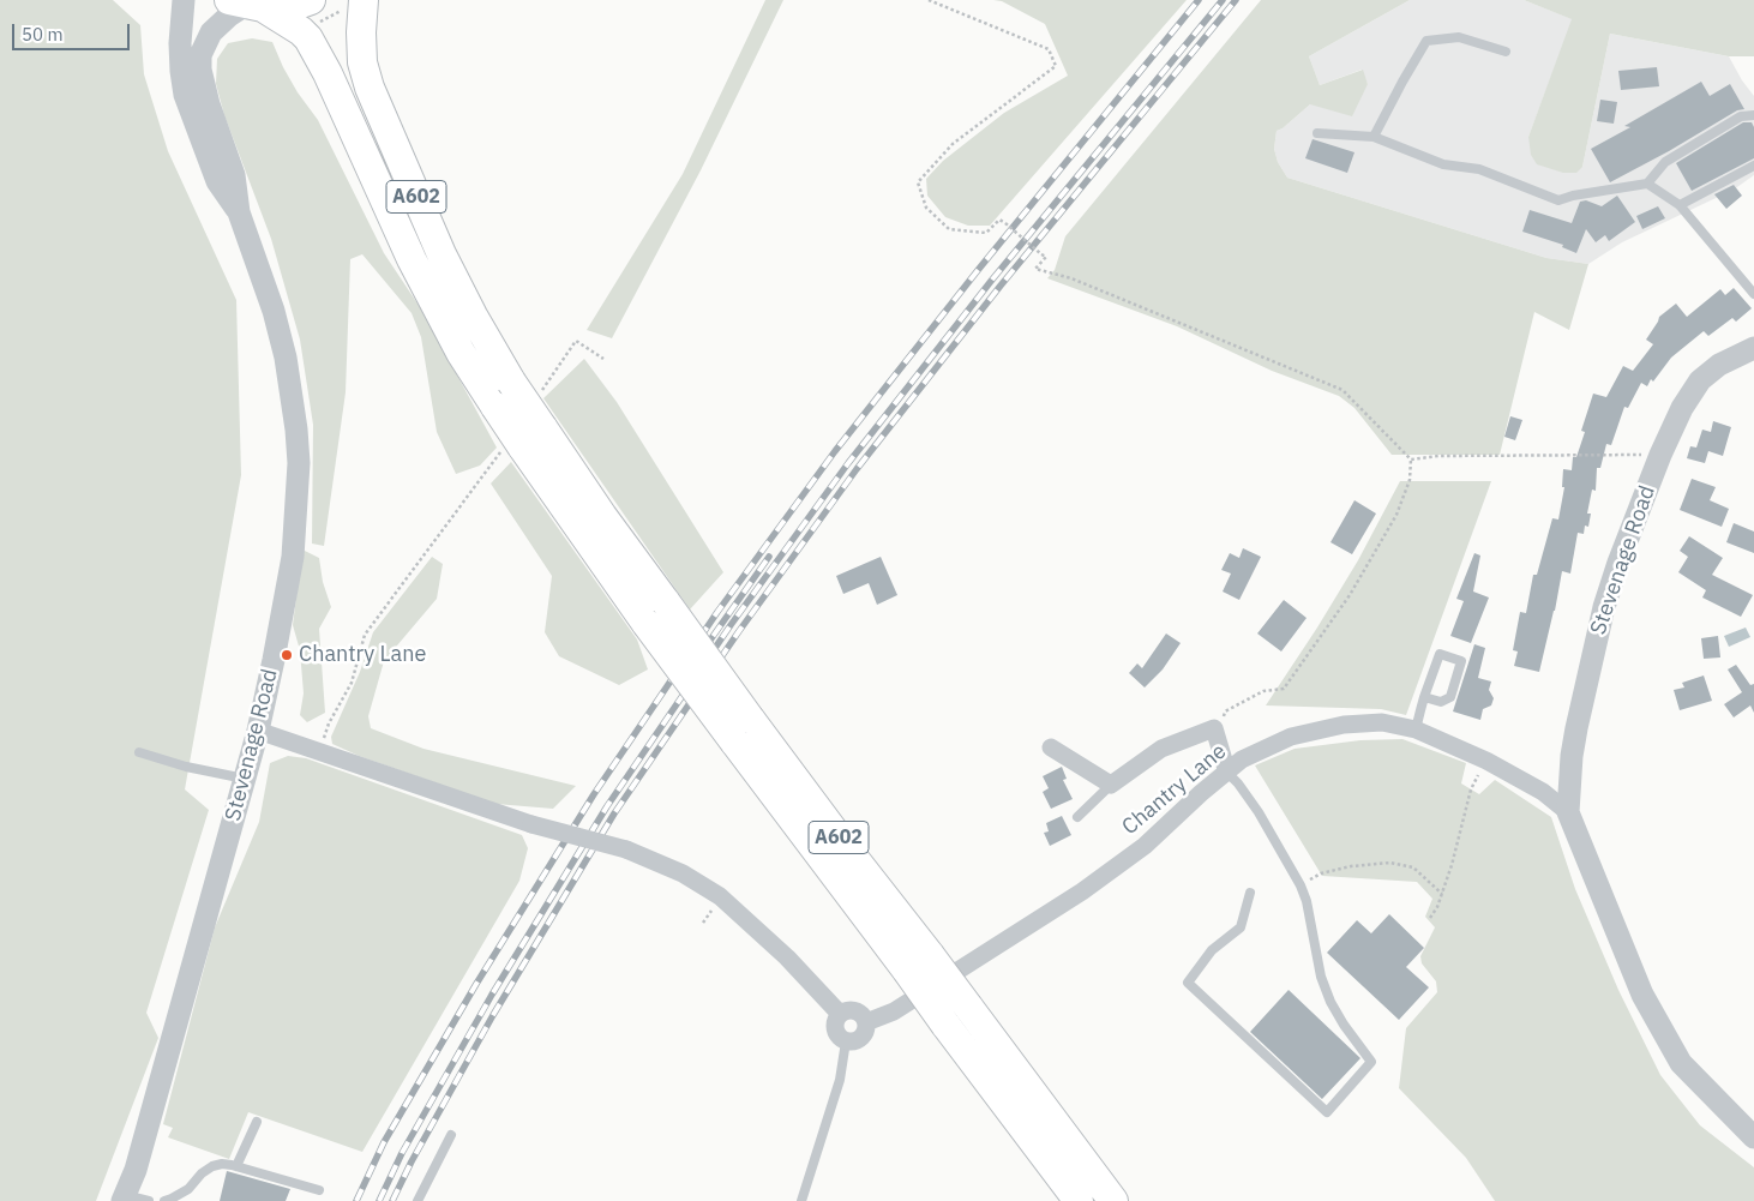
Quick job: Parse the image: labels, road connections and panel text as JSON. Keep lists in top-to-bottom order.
{
  "streets": {
    "main road": ["A602"],
    "street": ["Stevenage Road", "Chantry Lane"]
  },
  "crossings": [
    ["A602", "Stevenage Road"],
    ["Stevenage Road", "Chantry Lane"]
  ],
  "places": ["Chantry Lane"],
  "scale_bar": "50 m"
}
